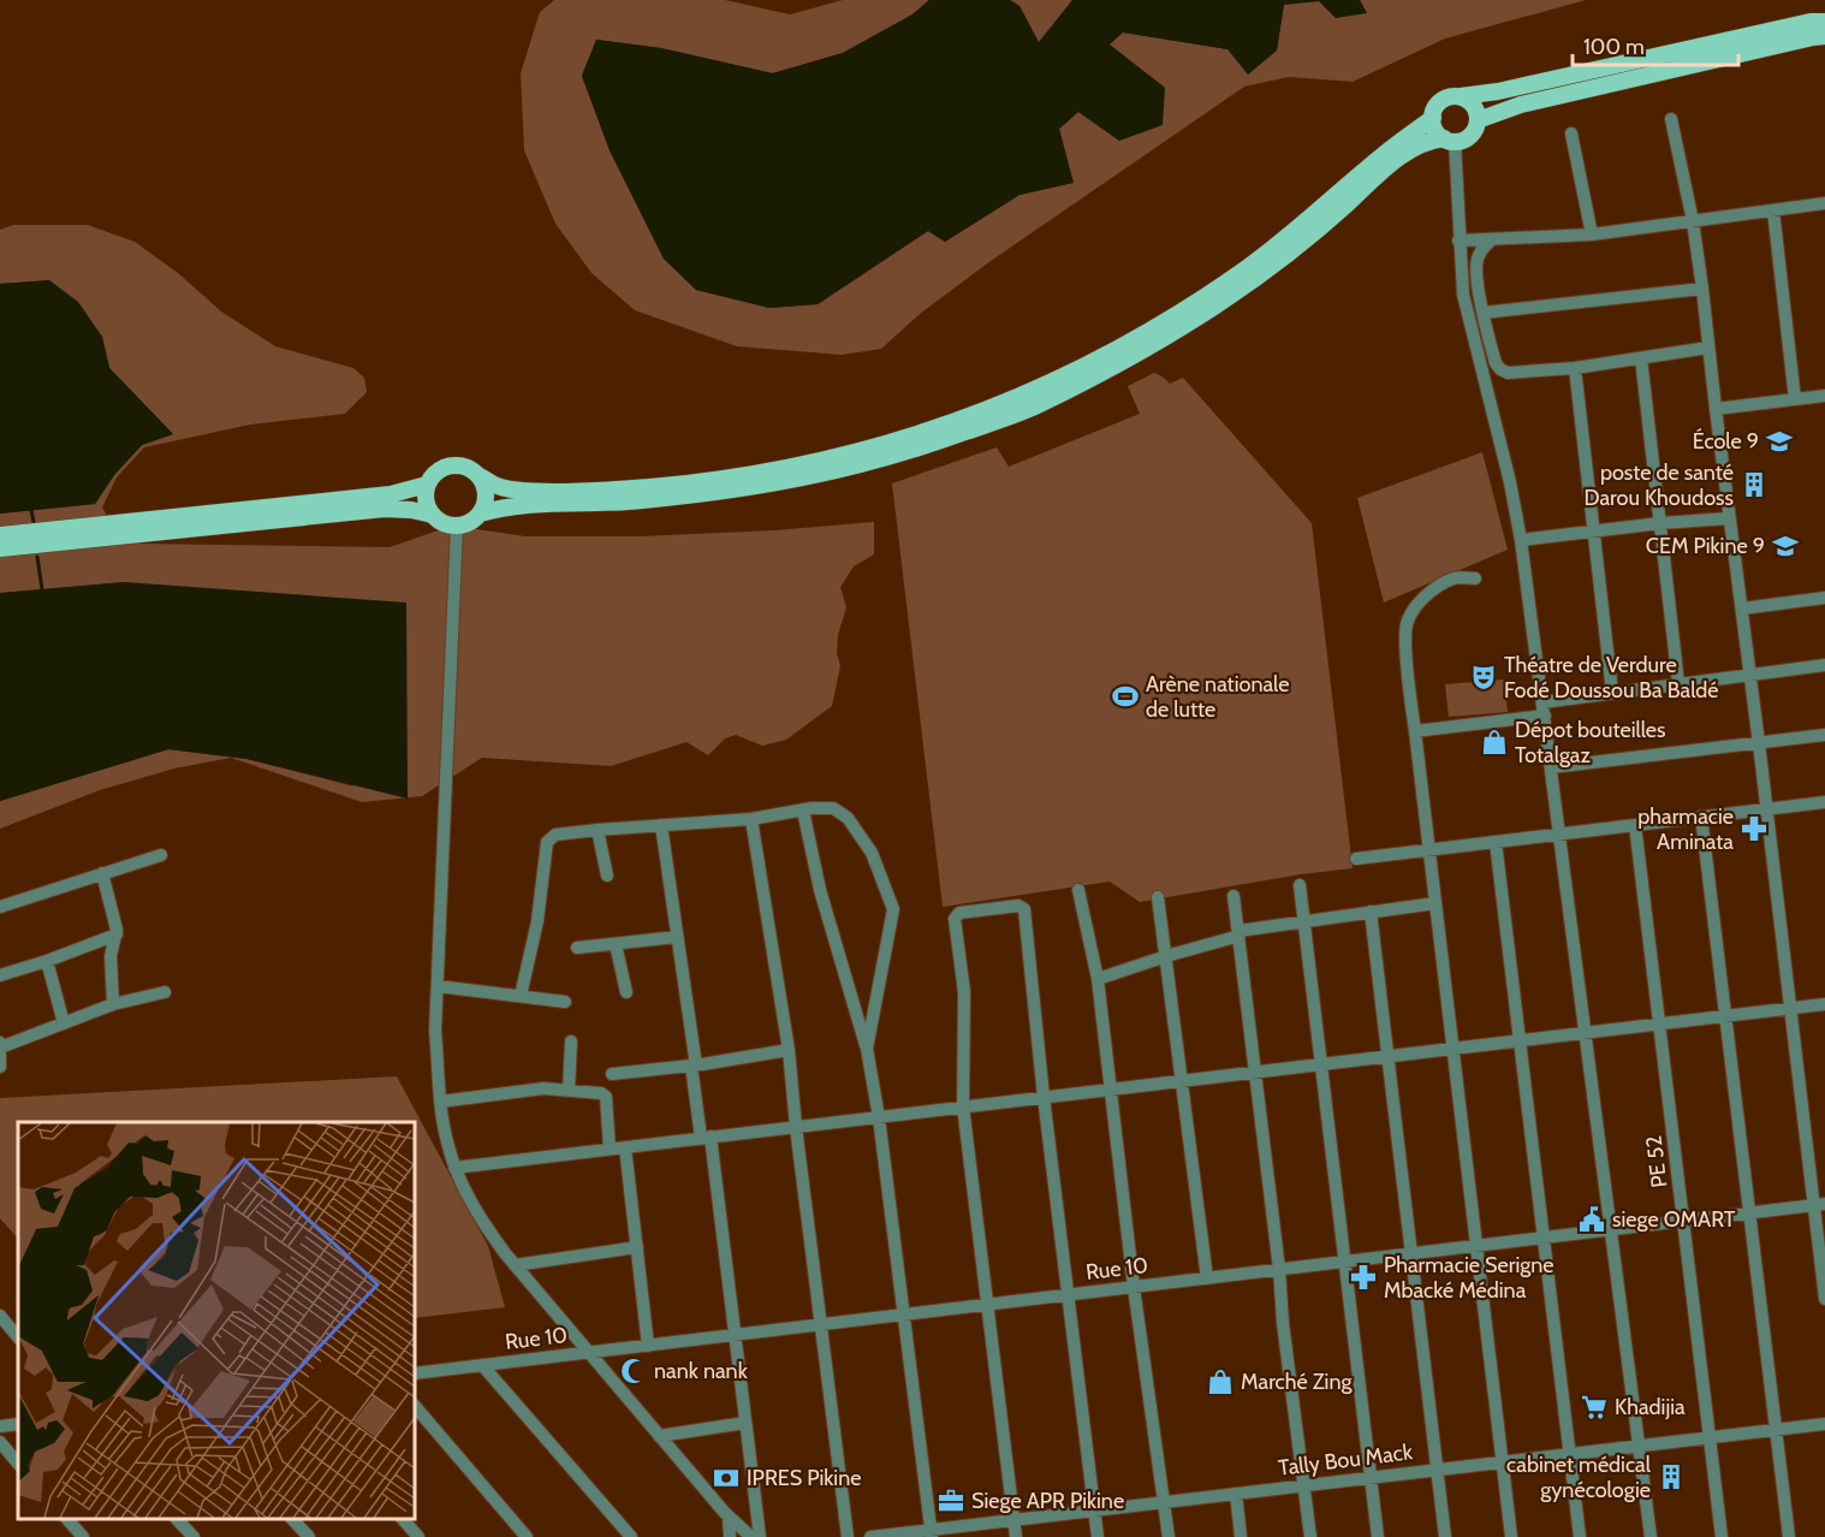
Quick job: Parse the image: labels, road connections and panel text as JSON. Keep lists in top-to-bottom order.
{
  "streets": {
    "street": ["PE 52", "Rue 10", "Tally Bou Mack"]
  },
  "crossings": [
    ["PE 52", "Rue 10"],
    ["PE 52", "Tally Bou Mack"]
  ],
  "places": {
    "school or university": ["École 9", "CEM Pikine 9"],
    "building": ["poste de santé Darou Khoudoss", "cabinet médical gynécologie"],
    "theatre": ["Théatre de Verdure Fodé Doussou Ba Baldé"],
    "sports": ["Arène nationale de lutte"],
    "shop": ["Dépot bouteilles Totalgaz", "Marché Zing"],
    "pharmacy": ["pharmacie Aminata", "Pharmacie Serigne Mbacké Médina"],
    "public building": ["siege OMART"],
    "mosque": ["nank nank"],
    "supermarket": ["Khadijia"],
    "bank": ["IPRES Pikine"],
    "office": ["Siege APR Pikine"]
  },
  "scale_bar": "100 m"
}
